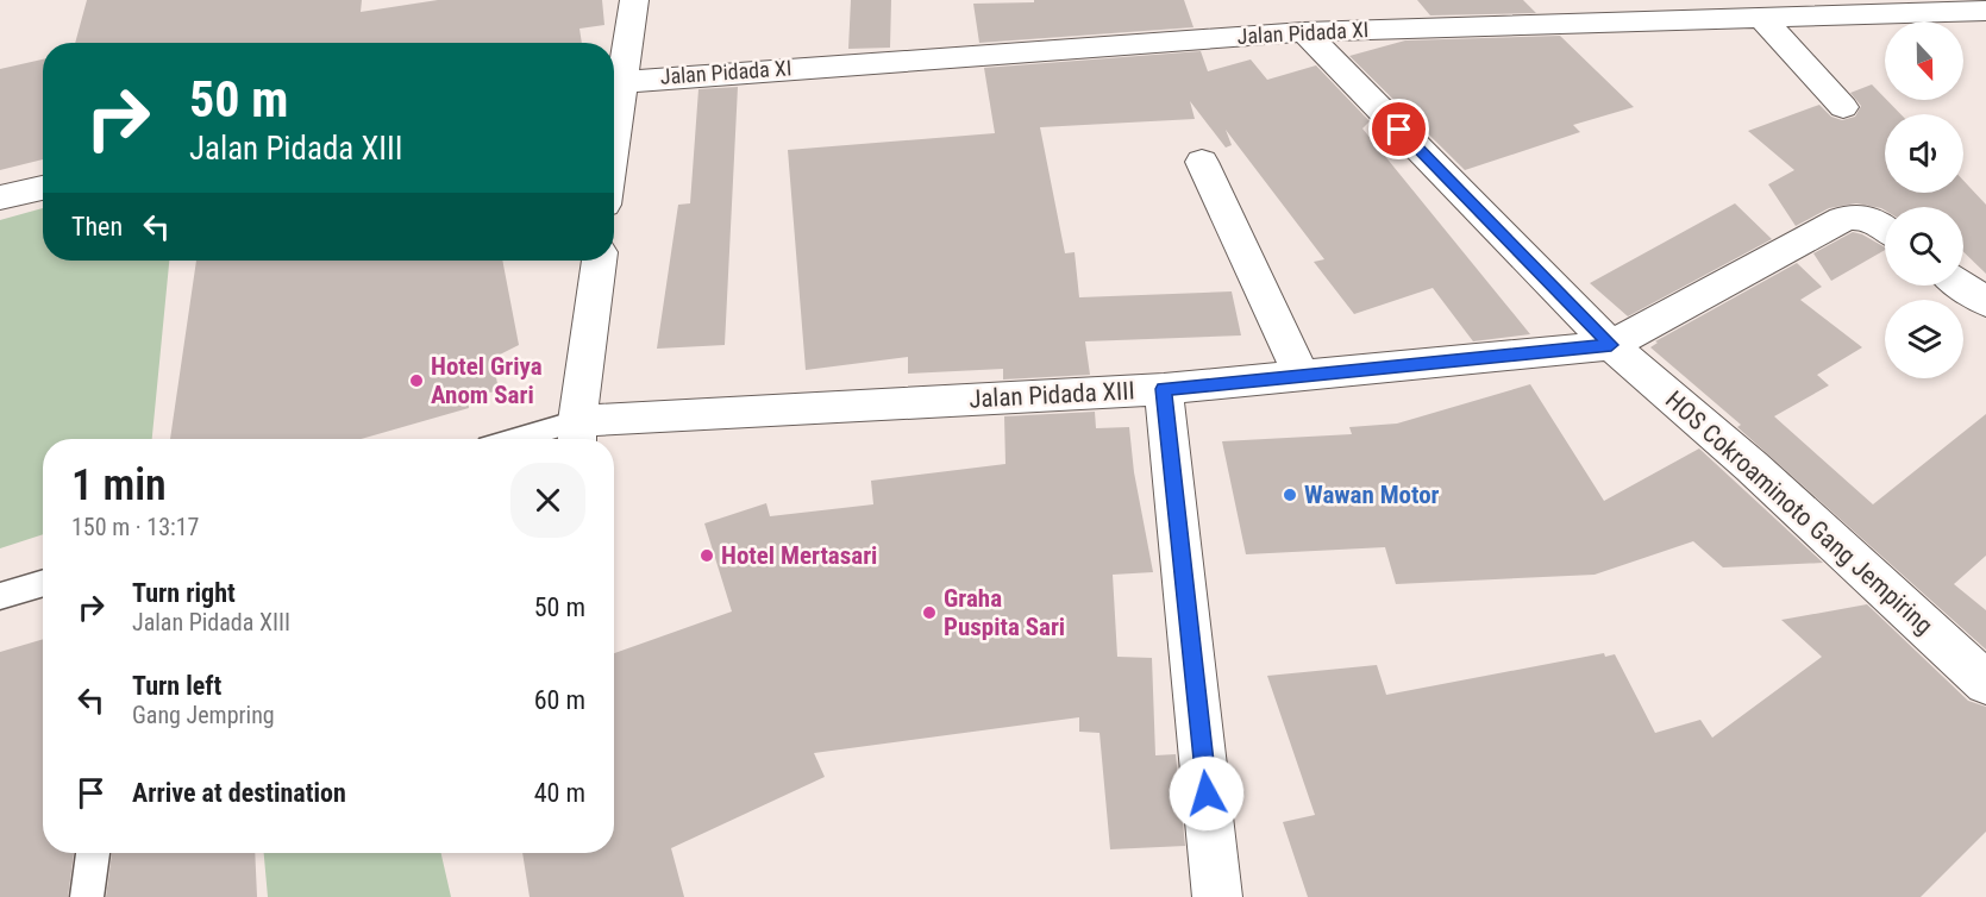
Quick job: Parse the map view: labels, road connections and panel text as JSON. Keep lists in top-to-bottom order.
{
  "streets": {
    "street": ["Jalan Pidada XI", "Jalan Pidada XIII", "HOS Cokroaminoto Gang Jempiring"]
  },
  "crossings": [
    ["Jalan Pidada XI", "HOS Cokroaminoto Gang Jempiring"],
    ["Jalan Pidada XIII", "HOS Cokroaminoto Gang Jempiring"]
  ],
  "places": [
    "Hotel Griya Anom Sari",
    "Wawan Motor",
    "Hotel Mertasari",
    "Graha Puspita Sari"
  ],
  "north": "bottom",
  "page": {
    "turn": ["50 m", "Jalan Pidada XIII"],
    "then": "Then",
    "heading": ["1 min", "150 m · 13:17"],
    "list": [
      {
        "name": "Turn right",
        "note": "Jalan Pidada XIII",
        "value": "50 m"
      },
      {
        "name": "Turn left",
        "note": "Gang Jempring",
        "value": "60 m"
      },
      {
        "name": "Arrive at destination",
        "value": "40 m"
      }
    ]
  }
}
